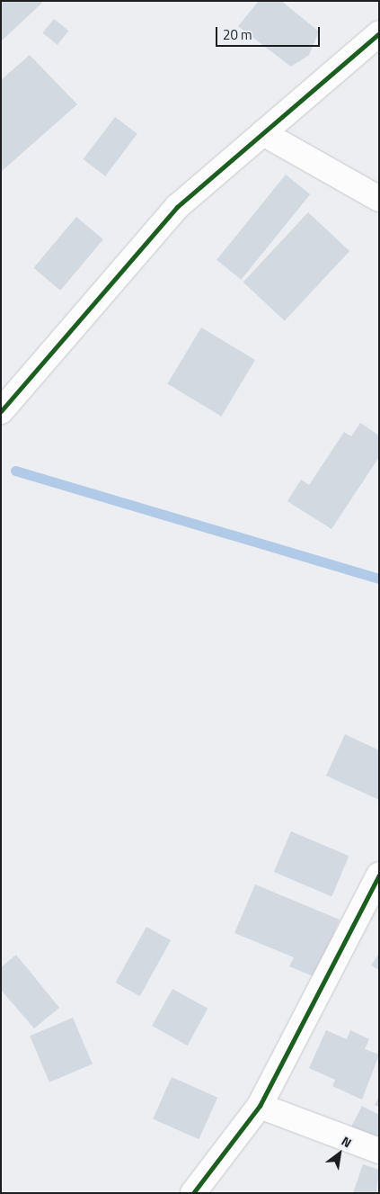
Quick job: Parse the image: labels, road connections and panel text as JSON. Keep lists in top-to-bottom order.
{
  "scale_bar": "20 m",
  "north": "top right"
}
